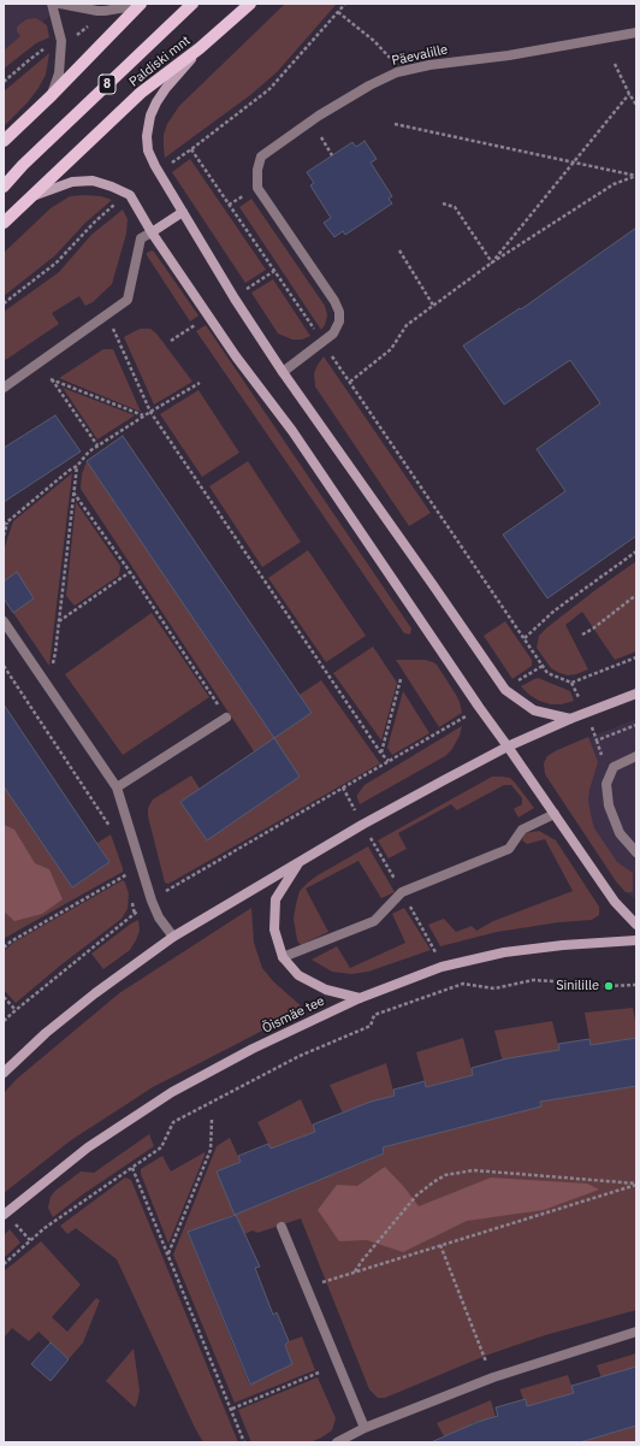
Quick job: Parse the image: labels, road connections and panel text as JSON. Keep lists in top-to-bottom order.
{
  "streets": {
    "main road": ["Paldiski mnt", "8", "Õismäe tee"],
    "street": ["Päevalille"]
  },
  "places": ["Sinilille"]
}
